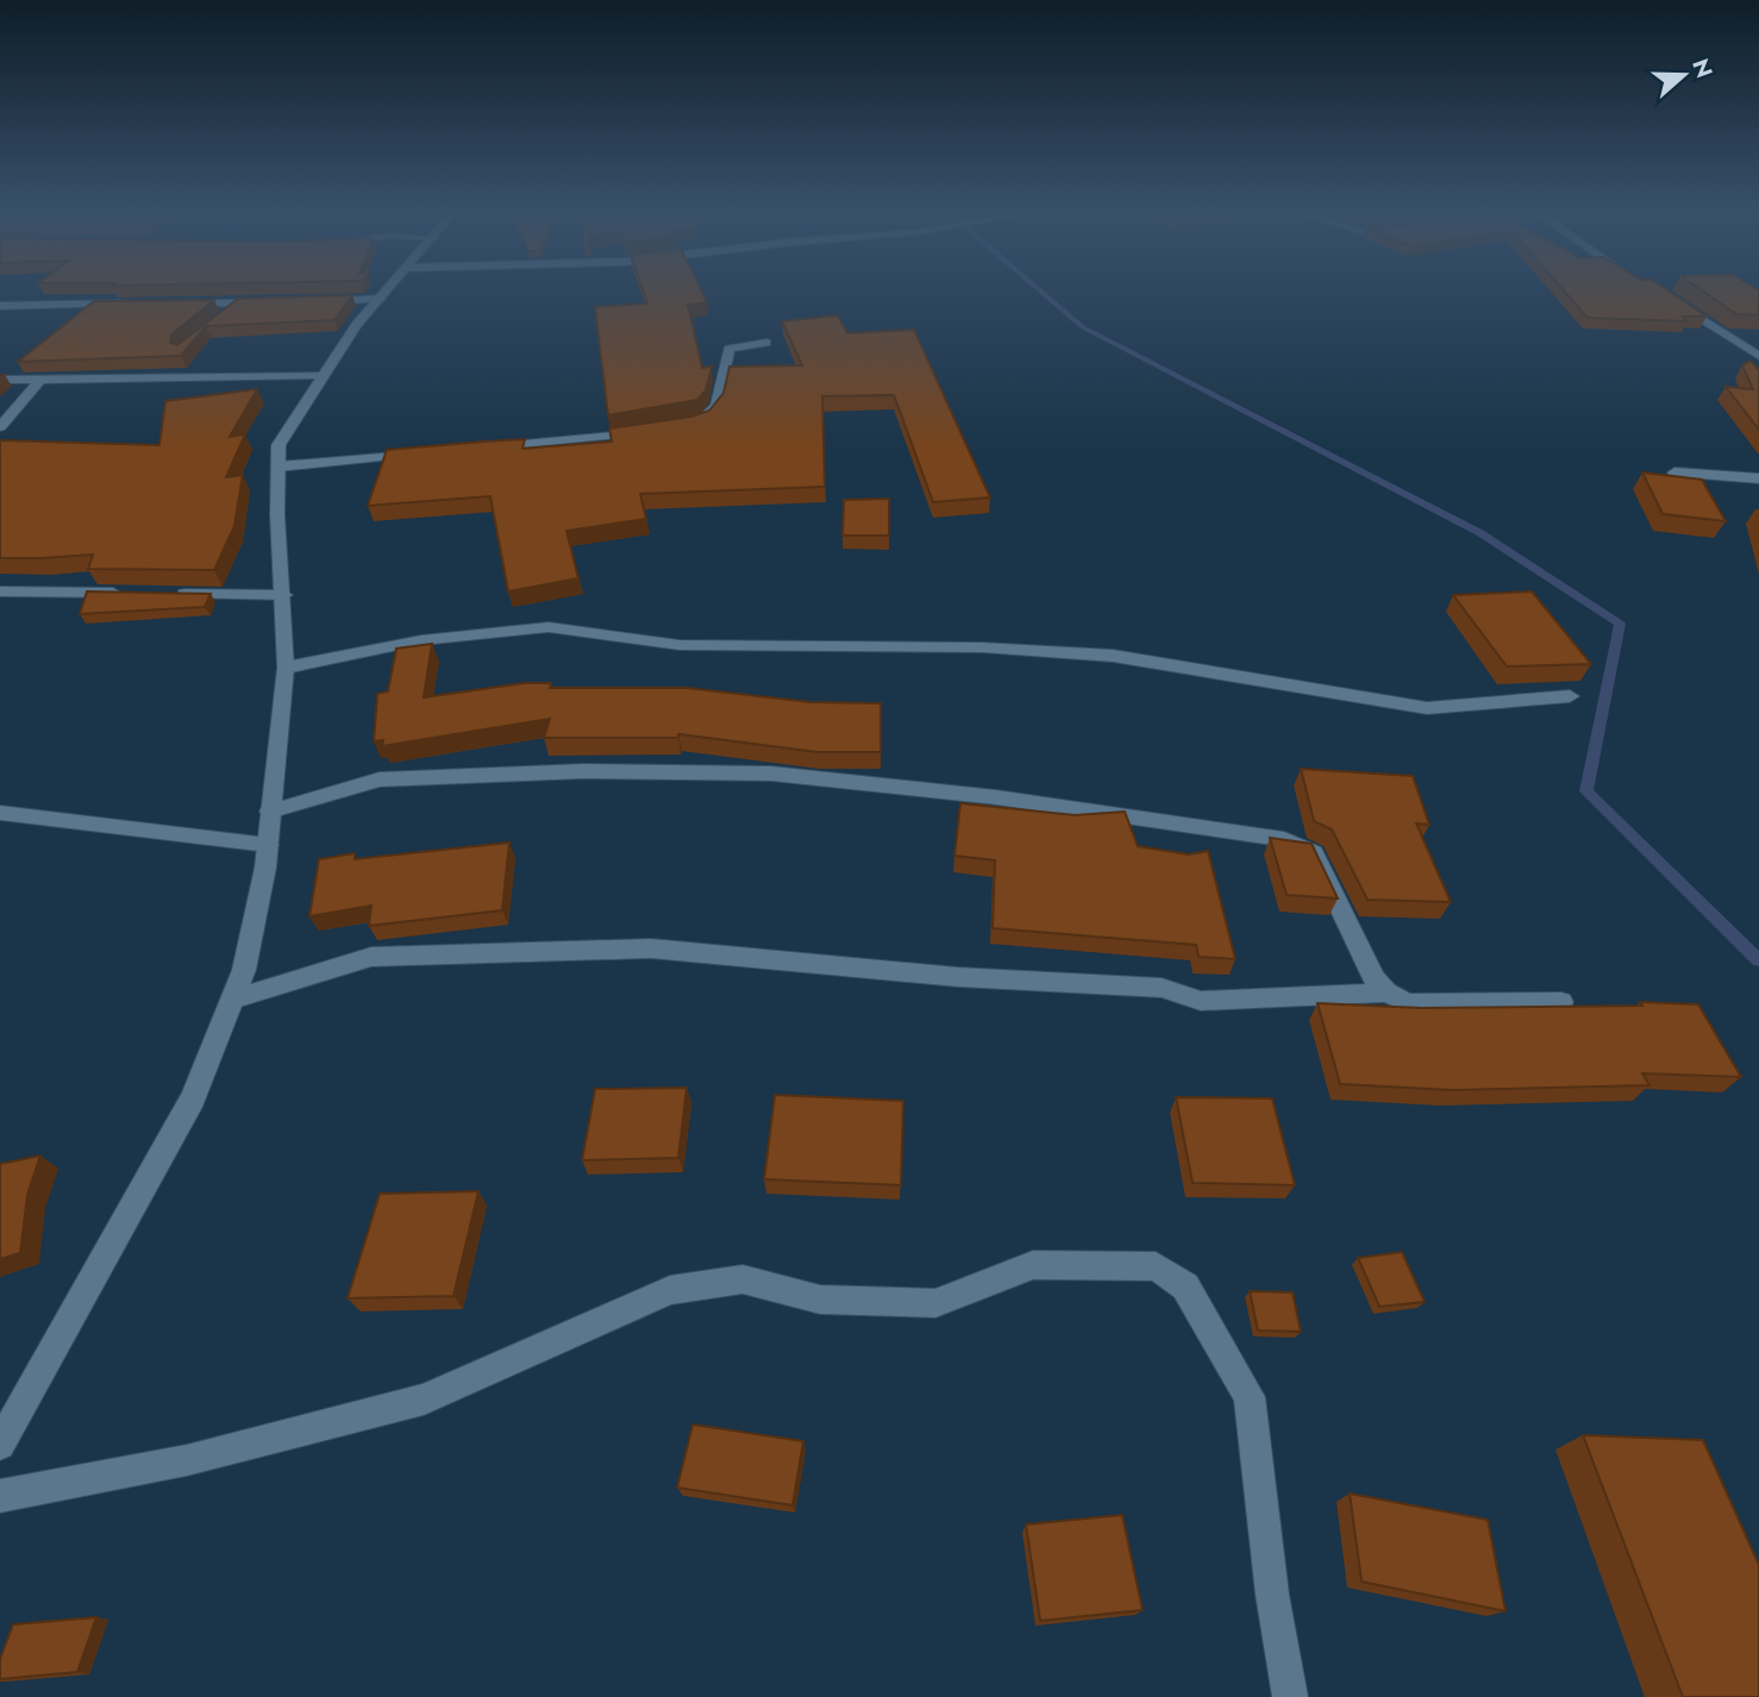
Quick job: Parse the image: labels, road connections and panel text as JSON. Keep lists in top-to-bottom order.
{
  "north": "right"
}
